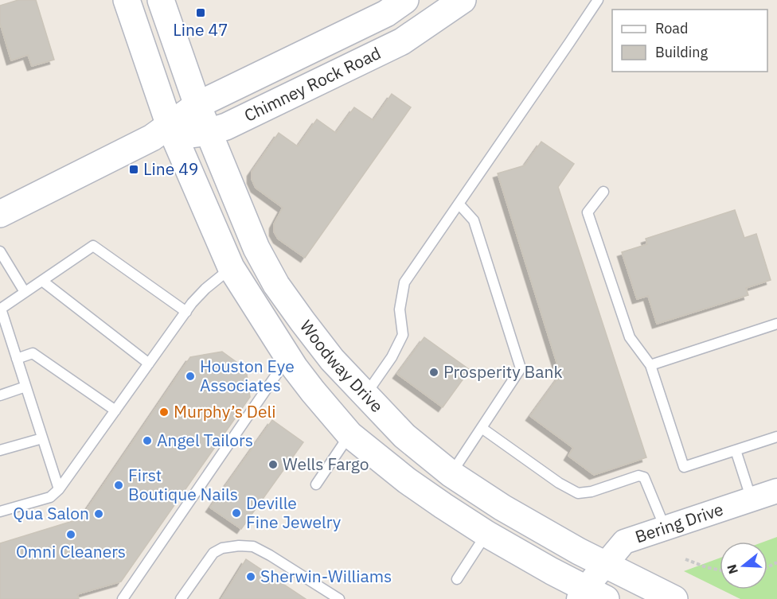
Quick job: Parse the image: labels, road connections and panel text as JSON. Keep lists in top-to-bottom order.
{
  "streets": {
    "main road": ["Chimney Rock Road", "Woodway Drive"],
    "street": ["Bering Drive"]
  },
  "crossings": [
    ["Chimney Rock Road", "Woodway Drive"],
    ["Woodway Drive", "Bering Drive"]
  ],
  "places": {
    "transit": ["Line 47", "Line 49"],
    "other": [
      "Prosperity Bank",
      "Houston Eye Associates",
      "Murphy’s Deli",
      "Angel Tailors",
      "Wells Fargo",
      "First Boutique Nails",
      "Deville Fine Jewelry",
      "Qua Salon",
      "Omni Cleaners",
      "Sherwin-Williams"
    ]
  },
  "legend": ["Road", "Building"],
  "north": "left"
}
